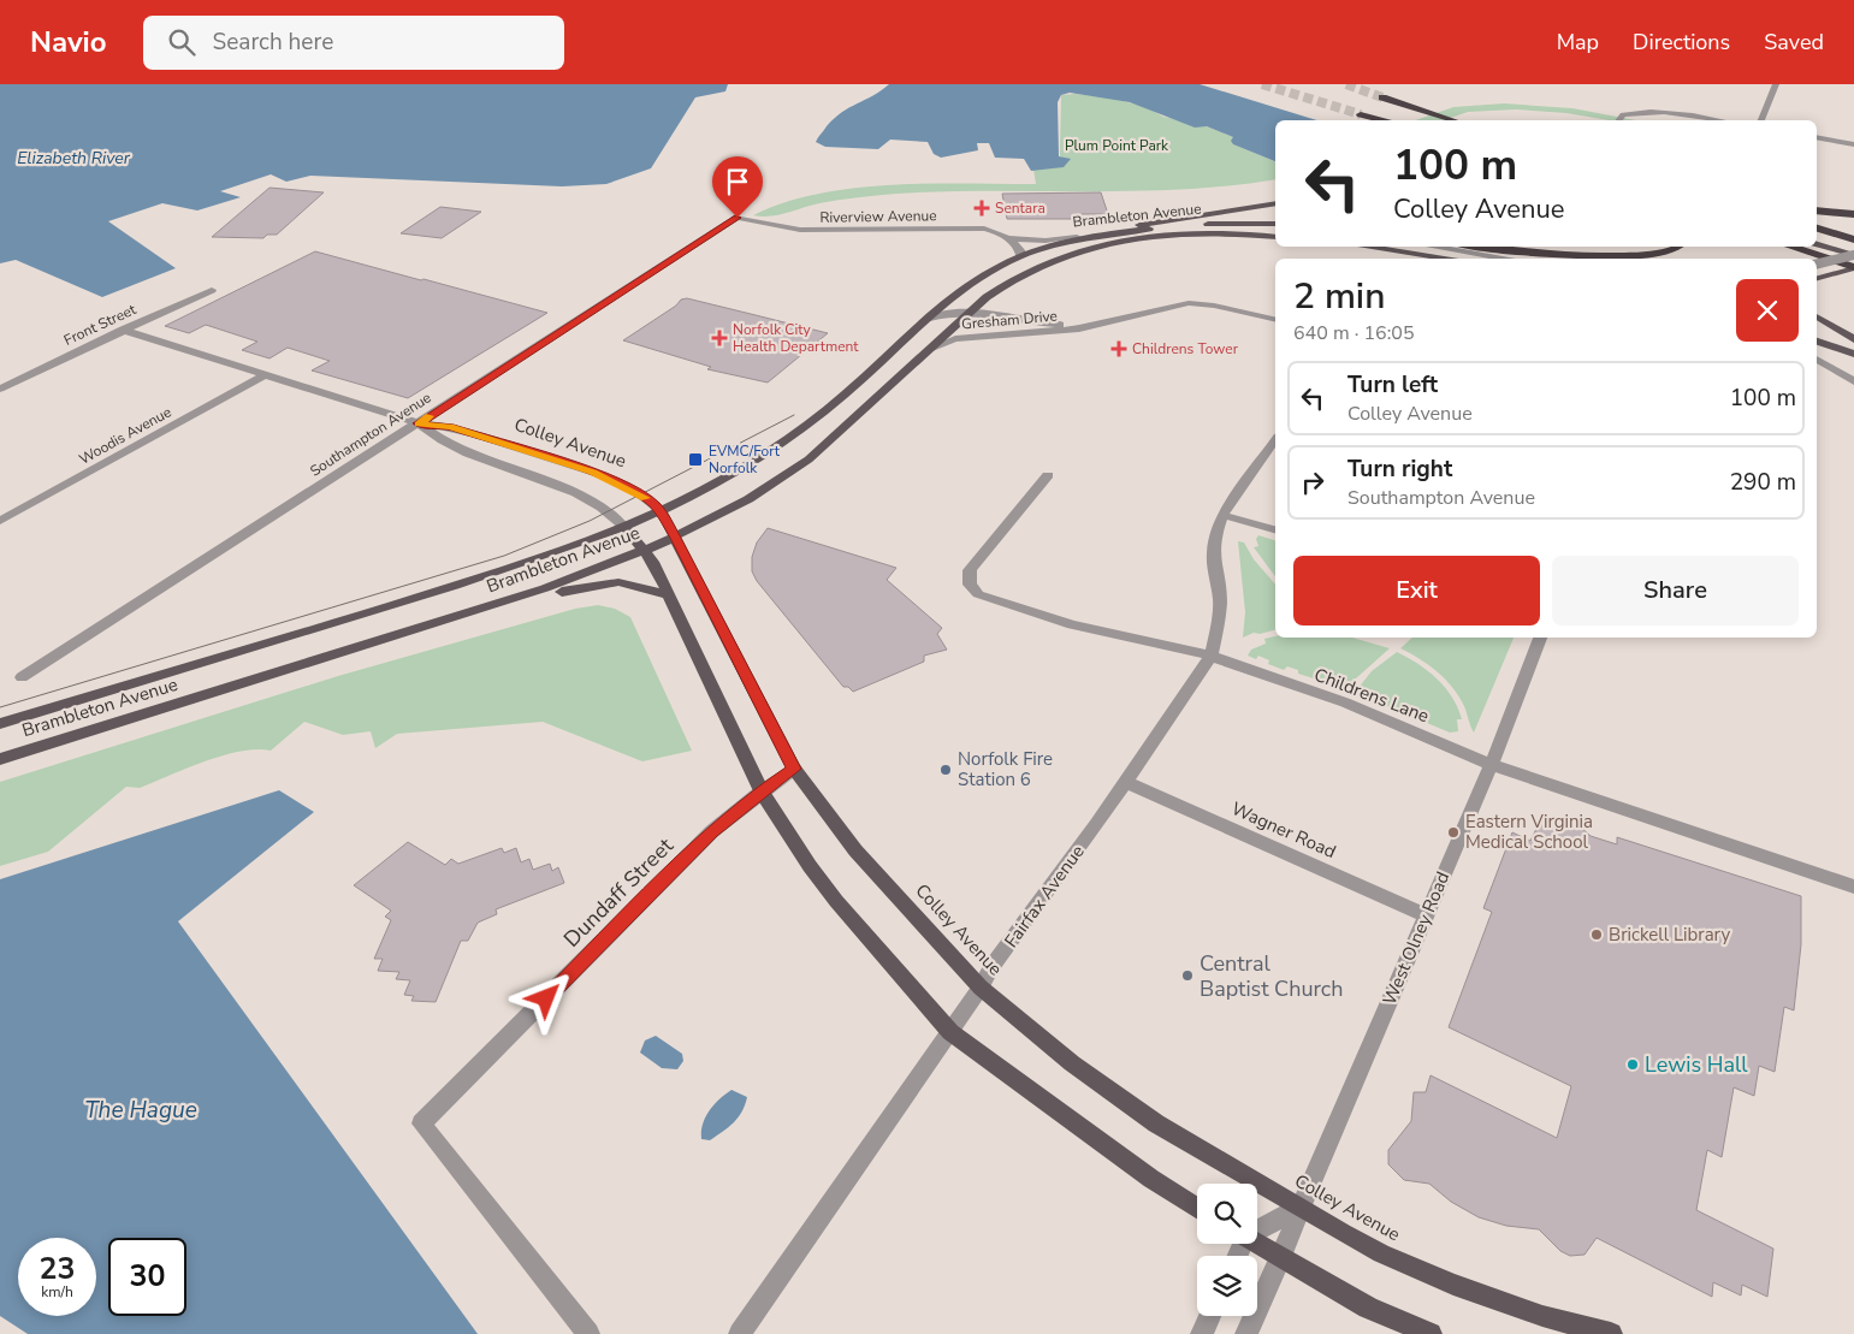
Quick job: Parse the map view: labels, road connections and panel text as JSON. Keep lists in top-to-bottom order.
{
  "streets": {
    "main road": ["Brambleton Avenue", "Colley Avenue"],
    "street": [
      "Riverview Avenue",
      "Gresham Drive",
      "Front Street",
      "Southampton Avenue",
      "Woodis Avenue",
      "Childrens Lane",
      "Wagner Road",
      "Dundaff Street",
      "Fairfax Avenue",
      "West Olney Road"
    ]
  },
  "crossings": [
    ["Brambleton Avenue", "Riverview Avenue"],
    ["Brambleton Avenue", "Gresham Drive"],
    ["Brambleton Avenue", "Colley Avenue"],
    ["Riverview Avenue", "Southampton Avenue"],
    ["Front Street", "Colley Avenue"],
    ["Southampton Avenue", "Colley Avenue"],
    ["Woodis Avenue", "Colley Avenue"],
    ["Colley Avenue", "Dundaff Street"],
    ["Colley Avenue", "Fairfax Avenue"],
    ["Colley Avenue", "West Olney Road"],
    ["Childrens Lane", "Fairfax Avenue"],
    ["Childrens Lane", "West Olney Road"],
    ["Wagner Road", "Fairfax Avenue"],
    ["Wagner Road", "West Olney Road"]
  ],
  "water": ["Elizabeth River", "The Hague"],
  "parks": ["Plum Point Park"],
  "places": {
    "health": ["Sentara", "Norfolk City Health Department", "Childrens Tower"],
    "transit": ["EVMC/Fort Norfolk"],
    "other": [
      "Norfolk Fire Station 6",
      "Eastern Virginia Medical School",
      "Brickell Library",
      "Central Baptist Church",
      "Lewis Hall"
    ]
  },
  "page": {
    "header": "Navio",
    "search": "Search here",
    "nav": ["Map", "Directions", "Saved"],
    "turn": ["100 m", "Colley Avenue"],
    "heading": ["2 min", "640 m · 16:05"],
    "list": [
      {
        "name": "Turn left",
        "note": "Colley Avenue",
        "value": "100 m"
      },
      {
        "name": "Turn right",
        "note": "Southampton Avenue",
        "value": "290 m"
      }
    ],
    "buttons": ["Exit", "Share"],
    "speed": "23 km/h",
    "limit": "30"
  }
}
